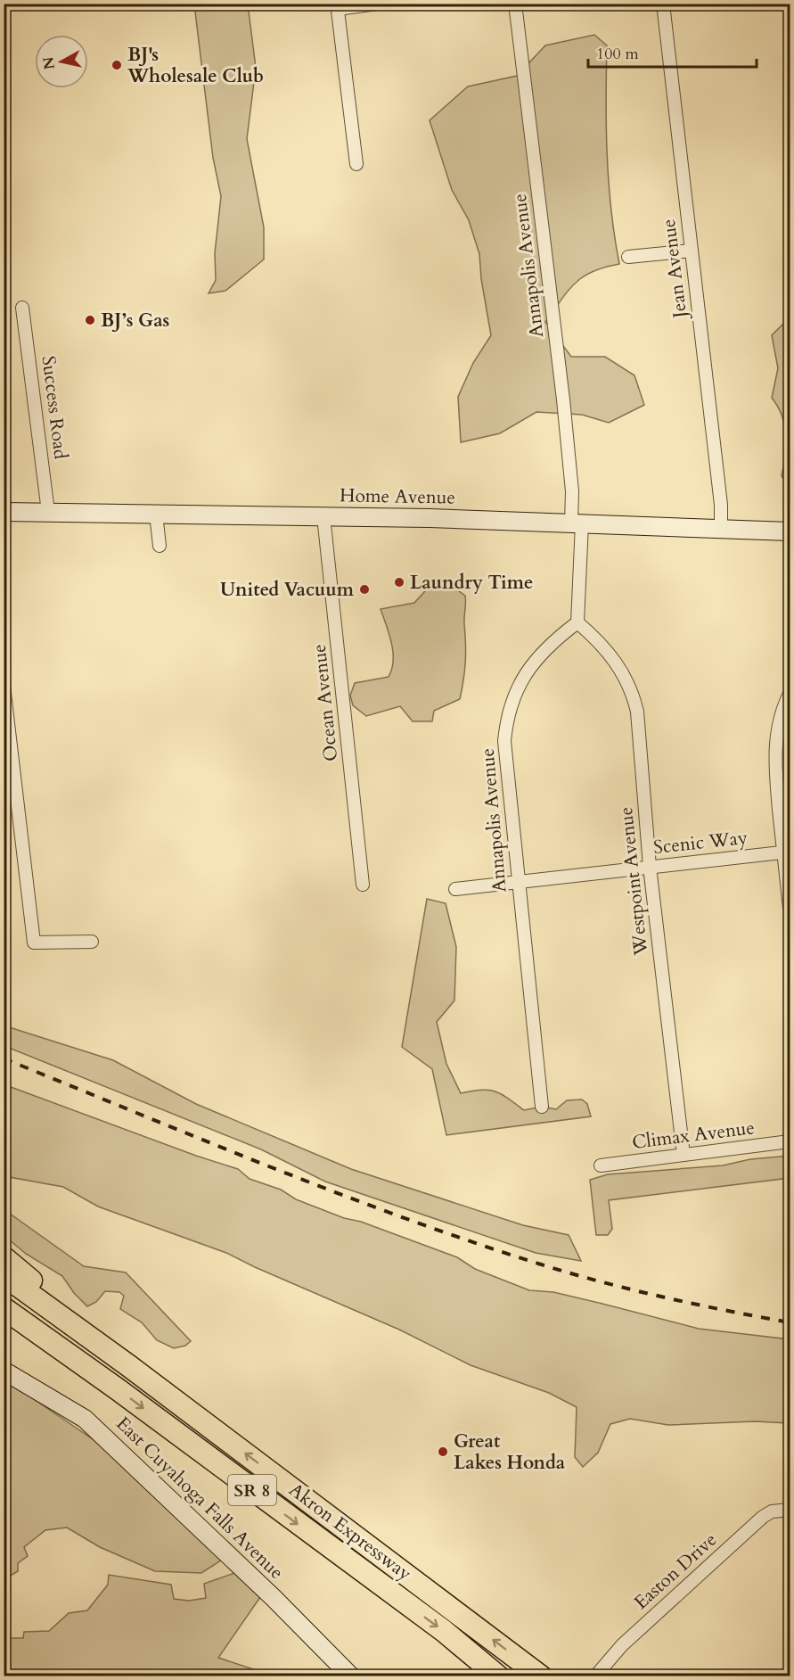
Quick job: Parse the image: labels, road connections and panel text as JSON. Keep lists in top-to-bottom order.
{
  "streets": {
    "highway": ["SR 8", "Akron Expressway"],
    "street": [
      "Annapolis Avenue",
      "Jean Avenue",
      "Success Road",
      "Home Avenue",
      "Ocean Avenue",
      "Scenic Way",
      "Westpoint Avenue",
      "Climax Avenue",
      "East Cuyahoga Falls Avenue",
      "Easton Drive"
    ]
  },
  "crossings": [
    ["Annapolis Avenue", "Home Avenue"],
    ["Annapolis Avenue", "Scenic Way"],
    ["Annapolis Avenue", "Westpoint Avenue"],
    ["Jean Avenue", "Home Avenue"],
    ["Success Road", "Home Avenue"],
    ["Home Avenue", "Ocean Avenue"],
    ["Scenic Way", "Westpoint Avenue"],
    ["Westpoint Avenue", "Climax Avenue"]
  ],
  "places": [
    "BJ's Wholesale Club",
    "BJ’s Gas",
    "Laundry Time",
    "United Vacuum",
    "Great Lakes Honda"
  ],
  "scale_bar": "100 m",
  "north": "left"
}
